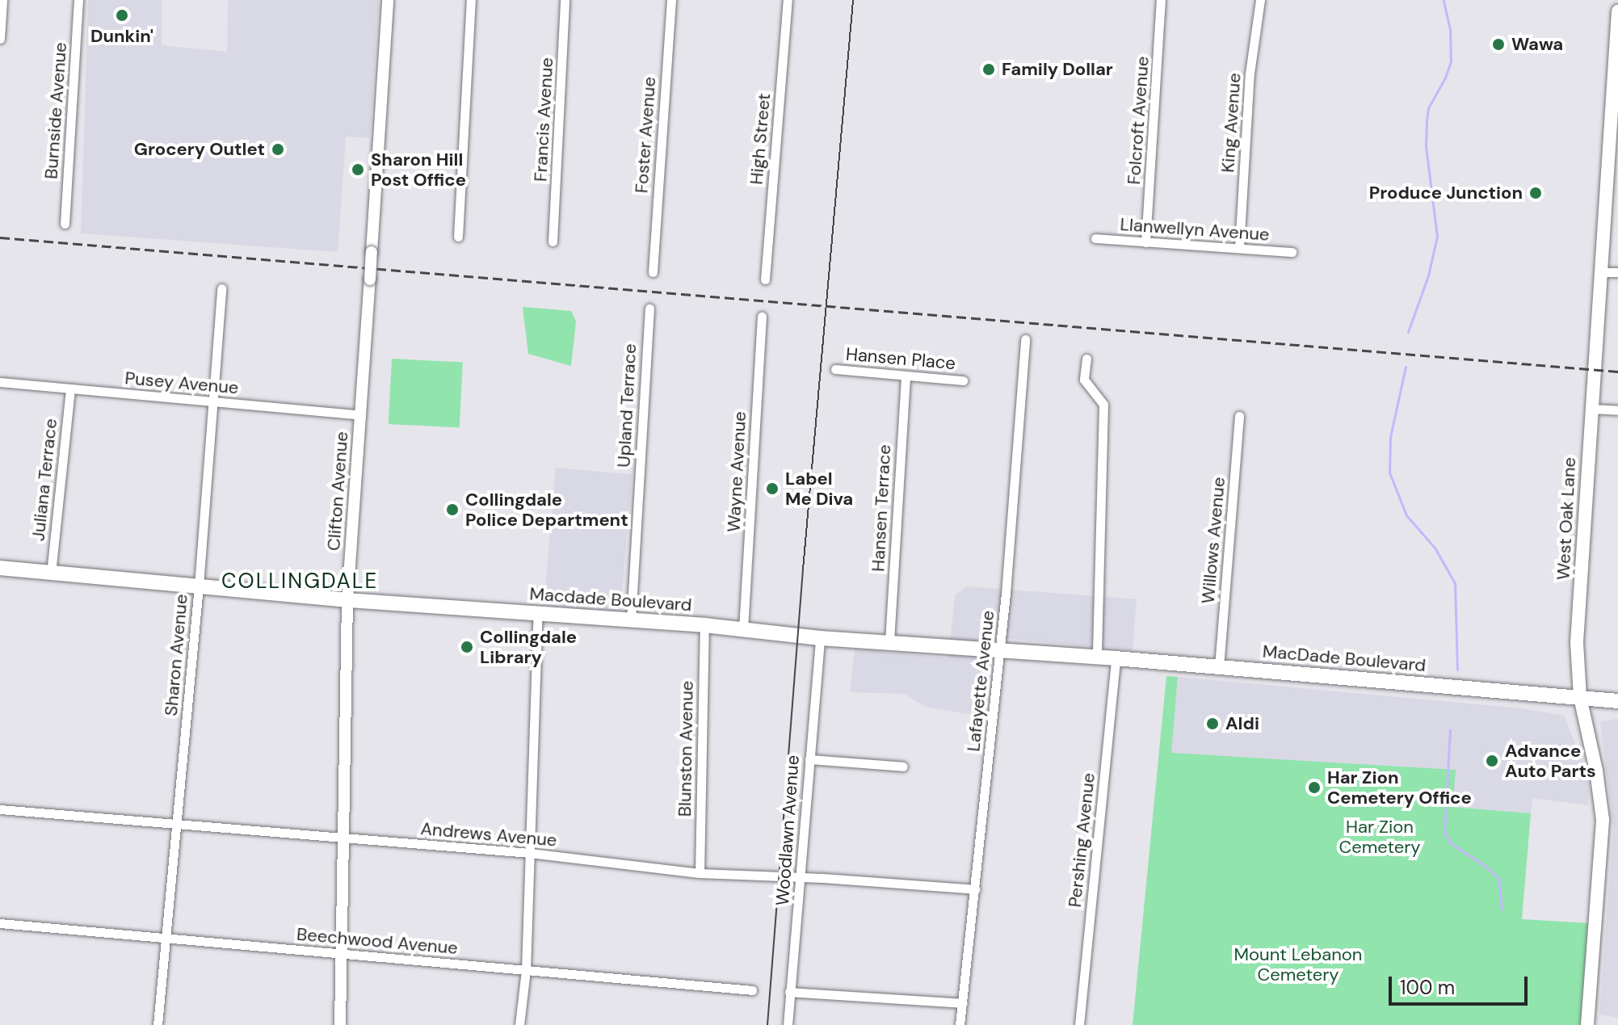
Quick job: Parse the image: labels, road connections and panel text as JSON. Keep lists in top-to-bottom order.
{
  "streets": {
    "main road": ["West Oak Lane", "Macdade Boulevard", "MacDade Boulevard"],
    "street": [
      "Burnside Avenue",
      "Francis Avenue",
      "Folcroft Avenue",
      "King Avenue",
      "Foster Avenue",
      "High Street",
      "Llanwellyn Avenue",
      "Hansen Place",
      "Pusey Avenue",
      "Upland Terrace",
      "Wayne Avenue",
      "Juliana Terrace",
      "Clifton Avenue",
      "Hansen Terrace",
      "Willows Avenue",
      "Sharon Avenue",
      "Lafayette Avenue",
      "Blunston Avenue",
      "Woodlawn Avenue",
      "Andrews Avenue",
      "Pershing Avenue",
      "Beechwood Avenue"
    ]
  },
  "crossings": [
    ["Folcroft Avenue", "Llanwellyn Avenue"],
    ["King Avenue", "Llanwellyn Avenue"],
    ["Hansen Place", "Hansen Terrace"],
    ["Pusey Avenue", "Juliana Terrace"],
    ["Pusey Avenue", "Clifton Avenue"],
    ["Pusey Avenue", "Sharon Avenue"],
    ["Upland Terrace", "Macdade Boulevard"],
    ["Wayne Avenue", "Macdade Boulevard"],
    ["Juliana Terrace", "Macdade Boulevard"],
    ["Clifton Avenue", "Macdade Boulevard"],
    ["Clifton Avenue", "Andrews Avenue"],
    ["Clifton Avenue", "Beechwood Avenue"],
    ["Hansen Terrace", "Macdade Boulevard"],
    ["West Oak Lane", "MacDade Boulevard"],
    ["Willows Avenue", "Macdade Boulevard"],
    ["Willows Avenue", "MacDade Boulevard"],
    ["Macdade Boulevard", "Sharon Avenue"],
    ["Macdade Boulevard", "MacDade Boulevard"],
    ["Macdade Boulevard", "Lafayette Avenue"],
    ["Macdade Boulevard", "Blunston Avenue"],
    ["Macdade Boulevard", "Woodlawn Avenue"],
    ["Macdade Boulevard", "Pershing Avenue"],
    ["Sharon Avenue", "Andrews Avenue"],
    ["Sharon Avenue", "Beechwood Avenue"],
    ["Lafayette Avenue", "Andrews Avenue"],
    ["Blunston Avenue", "Andrews Avenue"],
    ["Woodlawn Avenue", "Andrews Avenue"]
  ],
  "districts": ["COLLINGDALE"],
  "parks": ["Har Zion Cemetery", "Mount Lebanon Cemetery"],
  "places": [
    "Dunkin'",
    "Wawa",
    "Family Dollar",
    "Grocery Outlet",
    "Sharon Hill Post Office",
    "Produce Junction",
    "Label Me Diva",
    "Collingdale Police Department",
    "Collingdale Library",
    "Aldi",
    "Advance Auto Parts",
    "Har Zion Cemetery Office"
  ],
  "scale_bar": "100 m"
}
